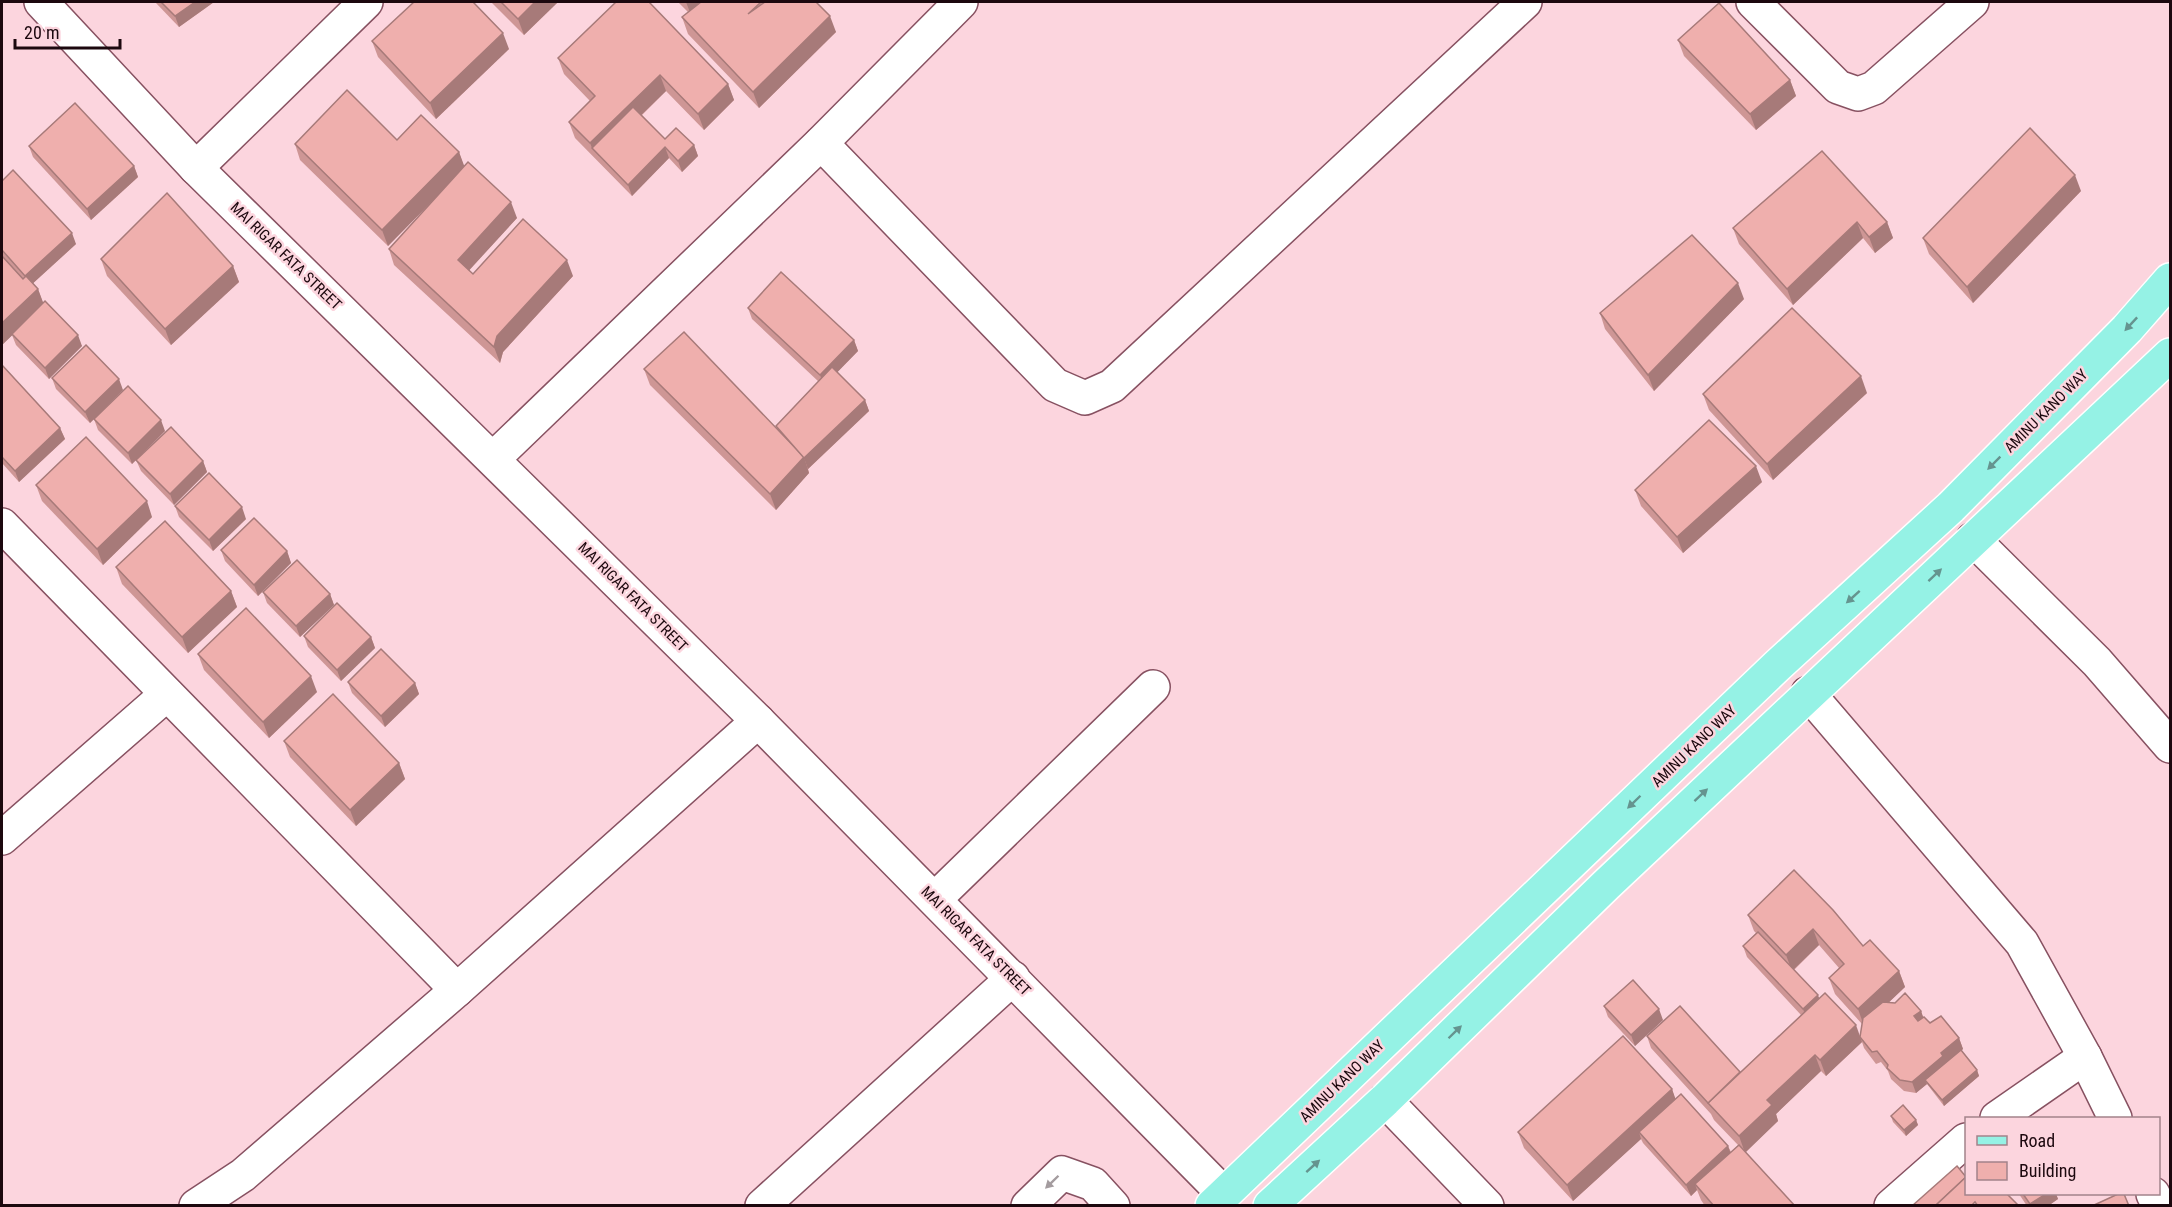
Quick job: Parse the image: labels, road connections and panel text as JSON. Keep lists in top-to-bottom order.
{
  "streets": {
    "main road": ["AMINU KANO WAY"],
    "street": ["MAI RIGAR FATA STREET"]
  },
  "crossings": [
    ["MAI RIGAR FATA STREET", "AMINU KANO WAY"]
  ],
  "legend": ["Road", "Building"],
  "scale_bar": "20 m"
}
